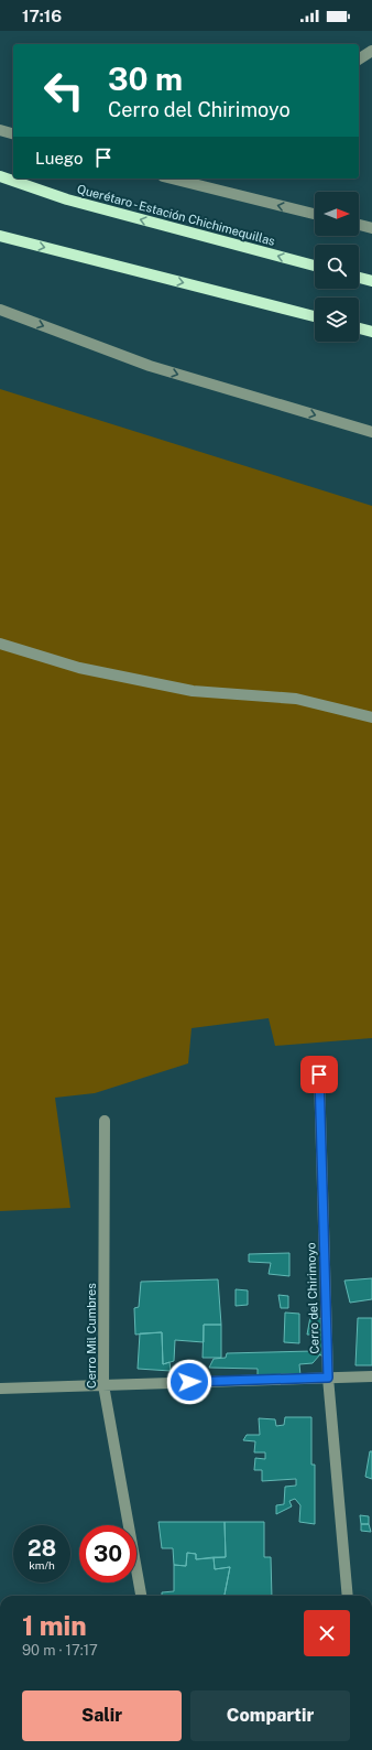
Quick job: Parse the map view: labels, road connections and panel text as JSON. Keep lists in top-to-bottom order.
{
  "streets": {
    "main road": ["Querétaro - Estación Chichimequillas"],
    "street": ["Cerro del Chirimoyo", "Cerro Mil Cumbres"]
  },
  "north": "right",
  "page": {
    "status": "17:16",
    "turn": ["30 m", "Cerro del Chirimoyo"],
    "then": "Luego",
    "speed": "28 km/h",
    "limit": "30",
    "heading": ["1 min", "90 m · 17:17"],
    "buttons": ["Salir", "Compartir"]
  }
}
